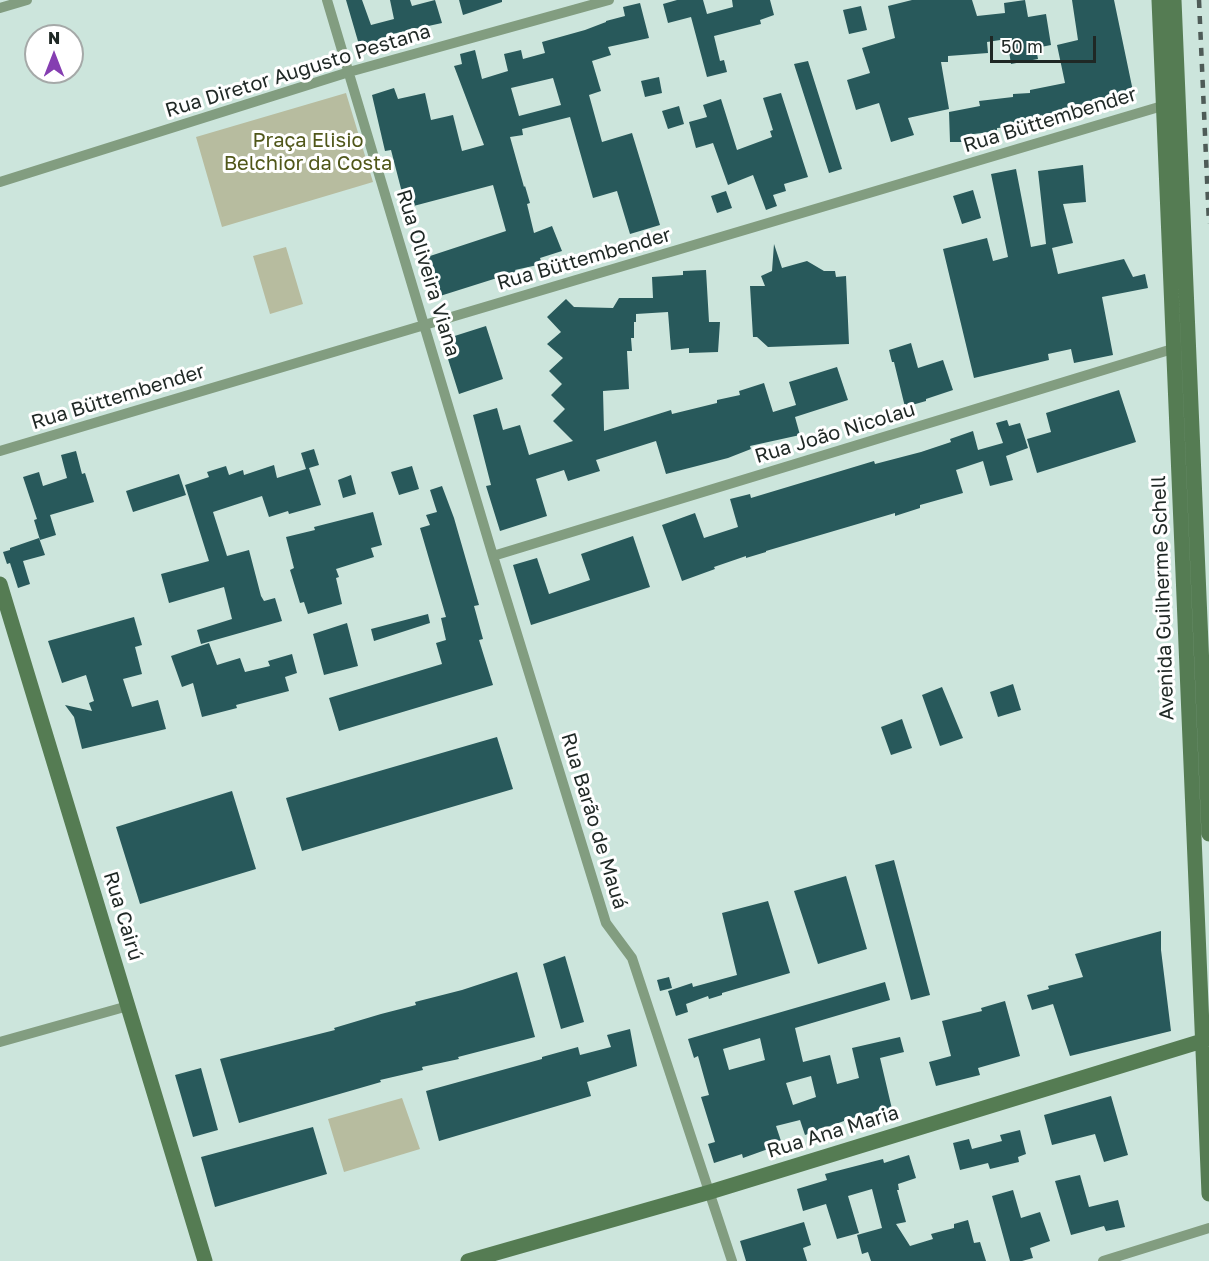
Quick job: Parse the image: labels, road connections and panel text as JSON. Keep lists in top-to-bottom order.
{
  "streets": {
    "main road": ["Avenida Guilherme Schell", "Rua Cairú", "Rua Ana Maria"],
    "street": [
      "Rua Diretor Augusto Pestana",
      "Rua Büttembender",
      "Rua Oliveira Viana",
      "Rua João Nicolau",
      "Rua Barão de Mauá"
    ]
  },
  "crossings": [
    ["Rua Diretor Augusto Pestana", "Rua Oliveira Viana"],
    ["Rua Büttembender", "Rua Oliveira Viana"],
    ["Rua Büttembender", "Avenida Guilherme Schell"],
    ["Rua Oliveira Viana", "Rua João Nicolau"],
    ["Rua Oliveira Viana", "Rua Barão de Mauá"],
    ["Rua João Nicolau", "Avenida Guilherme Schell"],
    ["Rua João Nicolau", "Rua Barão de Mauá"],
    ["Avenida Guilherme Schell", "Rua Ana Maria"],
    ["Rua Barão de Mauá", "Rua Ana Maria"]
  ],
  "parks": ["Praça Elisio Belchior da Costa"],
  "scale_bar": "50 m",
  "north": "top"
}
